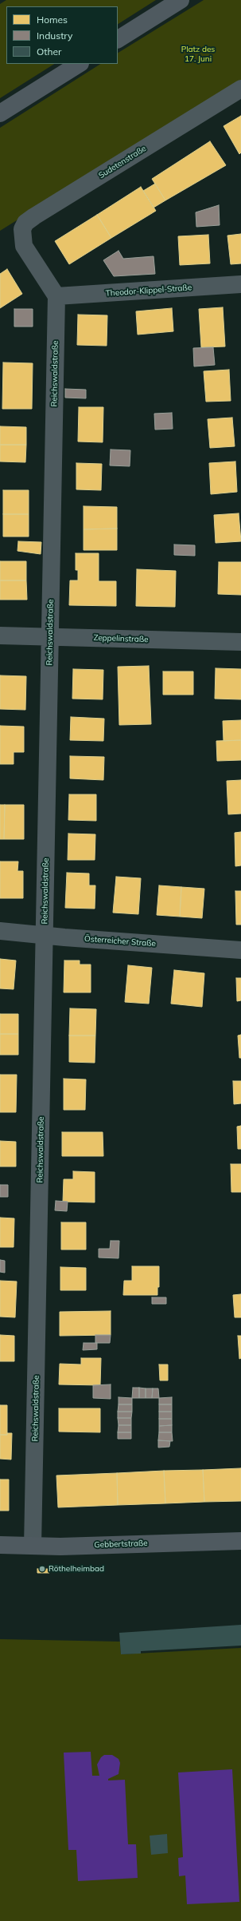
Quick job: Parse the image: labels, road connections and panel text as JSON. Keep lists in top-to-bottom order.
{
  "streets": {
    "street": [
      "Sudetenstraße",
      "Theodor-Klippel-Straße",
      "Reichswaldstraße",
      "Zeppelinstraße",
      "Österreicher Straße",
      "Gebbertstraße"
    ]
  },
  "crossings": [
    ["Sudetenstraße", "Theodor-Klippel-Straße"],
    ["Sudetenstraße", "Reichswaldstraße"],
    ["Theodor-Klippel-Straße", "Reichswaldstraße"],
    ["Reichswaldstraße", "Zeppelinstraße"],
    ["Reichswaldstraße", "Österreicher Straße"],
    ["Reichswaldstraße", "Gebbertstraße"]
  ],
  "parks": ["Platz des 17. Juni"],
  "places": ["Röthelheimbad"],
  "legend": ["Homes", "Industry", "Other"]
}
